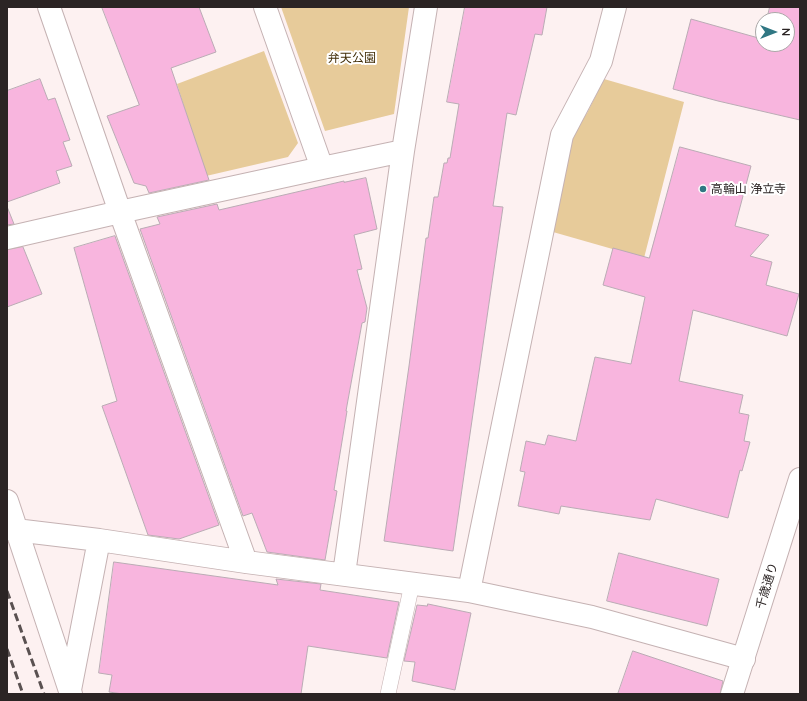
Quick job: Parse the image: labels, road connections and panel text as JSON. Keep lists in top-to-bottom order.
{
  "streets": {
    "street": ["千歳通り"]
  },
  "parks": ["弁天公園"],
  "places": ["高輪山 浄立寺"],
  "north": "right"
}
